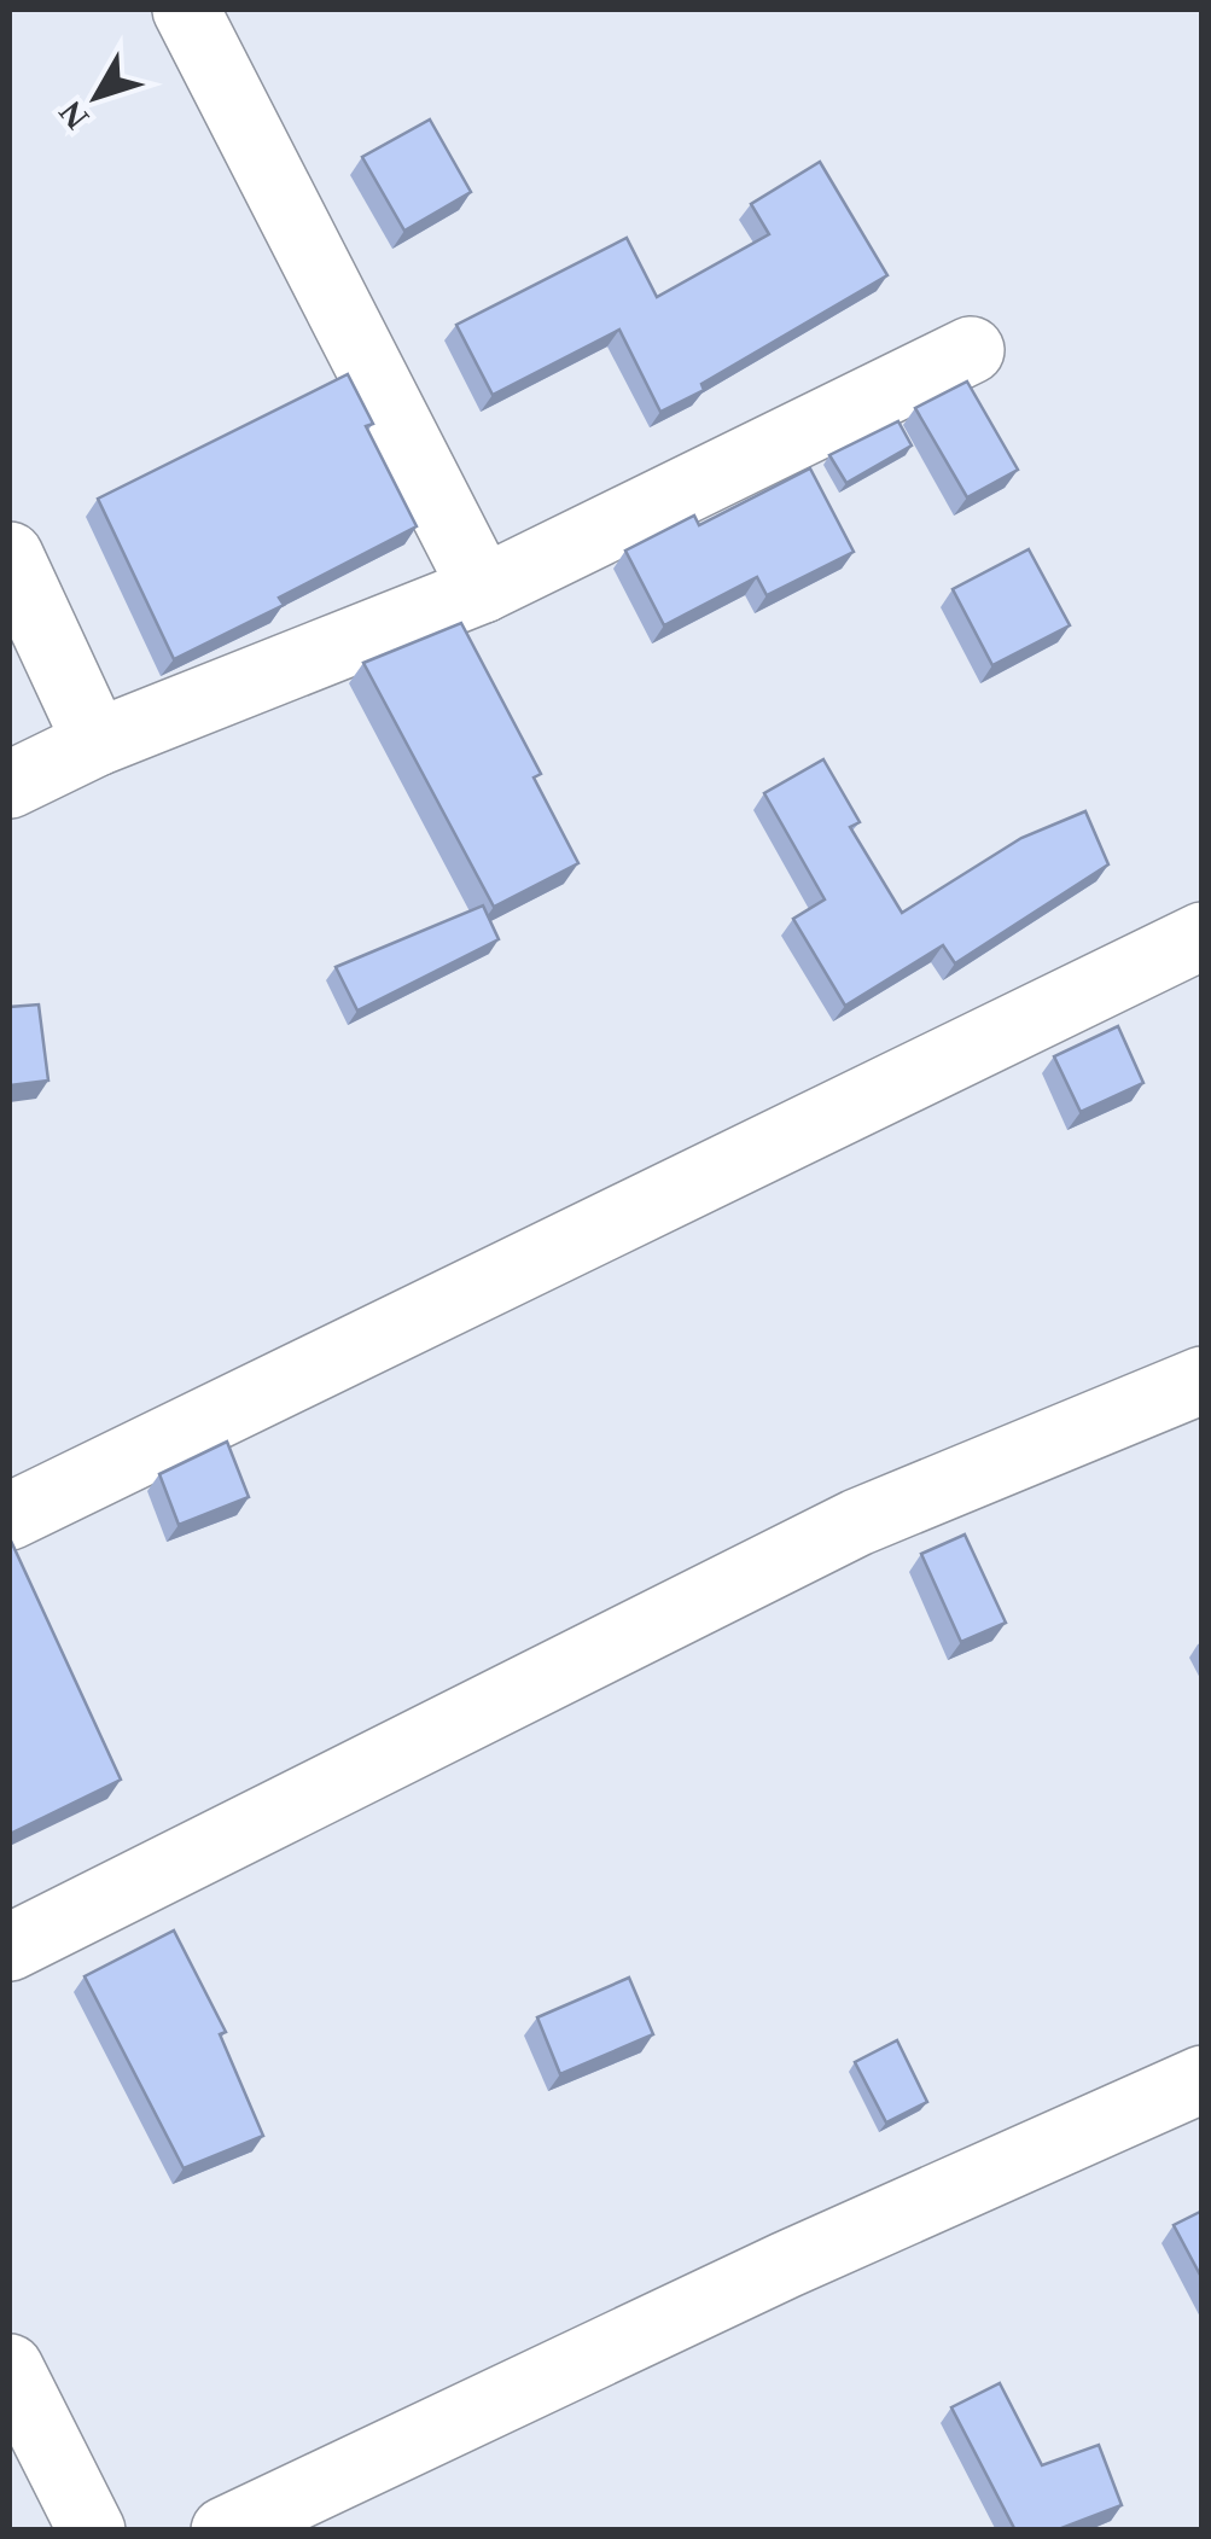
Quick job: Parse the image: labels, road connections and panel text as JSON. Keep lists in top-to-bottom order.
{
  "north": "bottom left"
}
